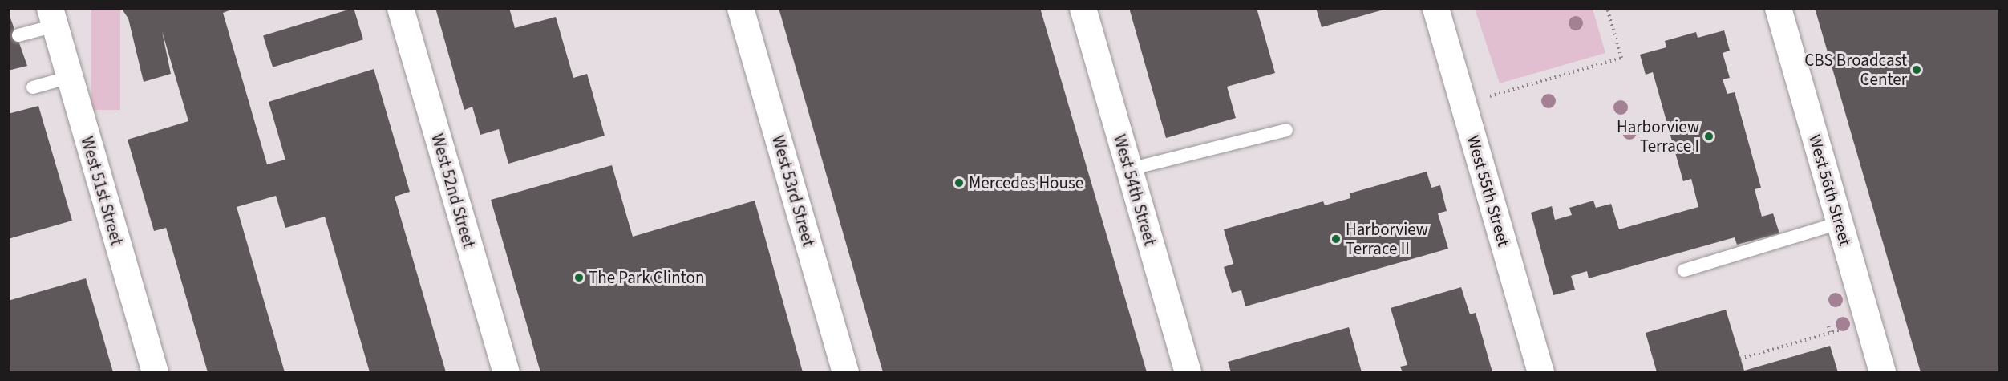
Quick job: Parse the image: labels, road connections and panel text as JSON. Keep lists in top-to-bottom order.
{
  "streets": {
    "street": [
      "West 54th Street",
      "West 56th Street",
      "West 51st Street",
      "West 52nd Street",
      "West 53rd Street",
      "West 55th Street"
    ]
  },
  "places": [
    "CBS Broadcast Center",
    "Harborview Terrace I",
    "Mercedes House",
    "Harborview Terrace II",
    "The Park Clinton"
  ]
}
